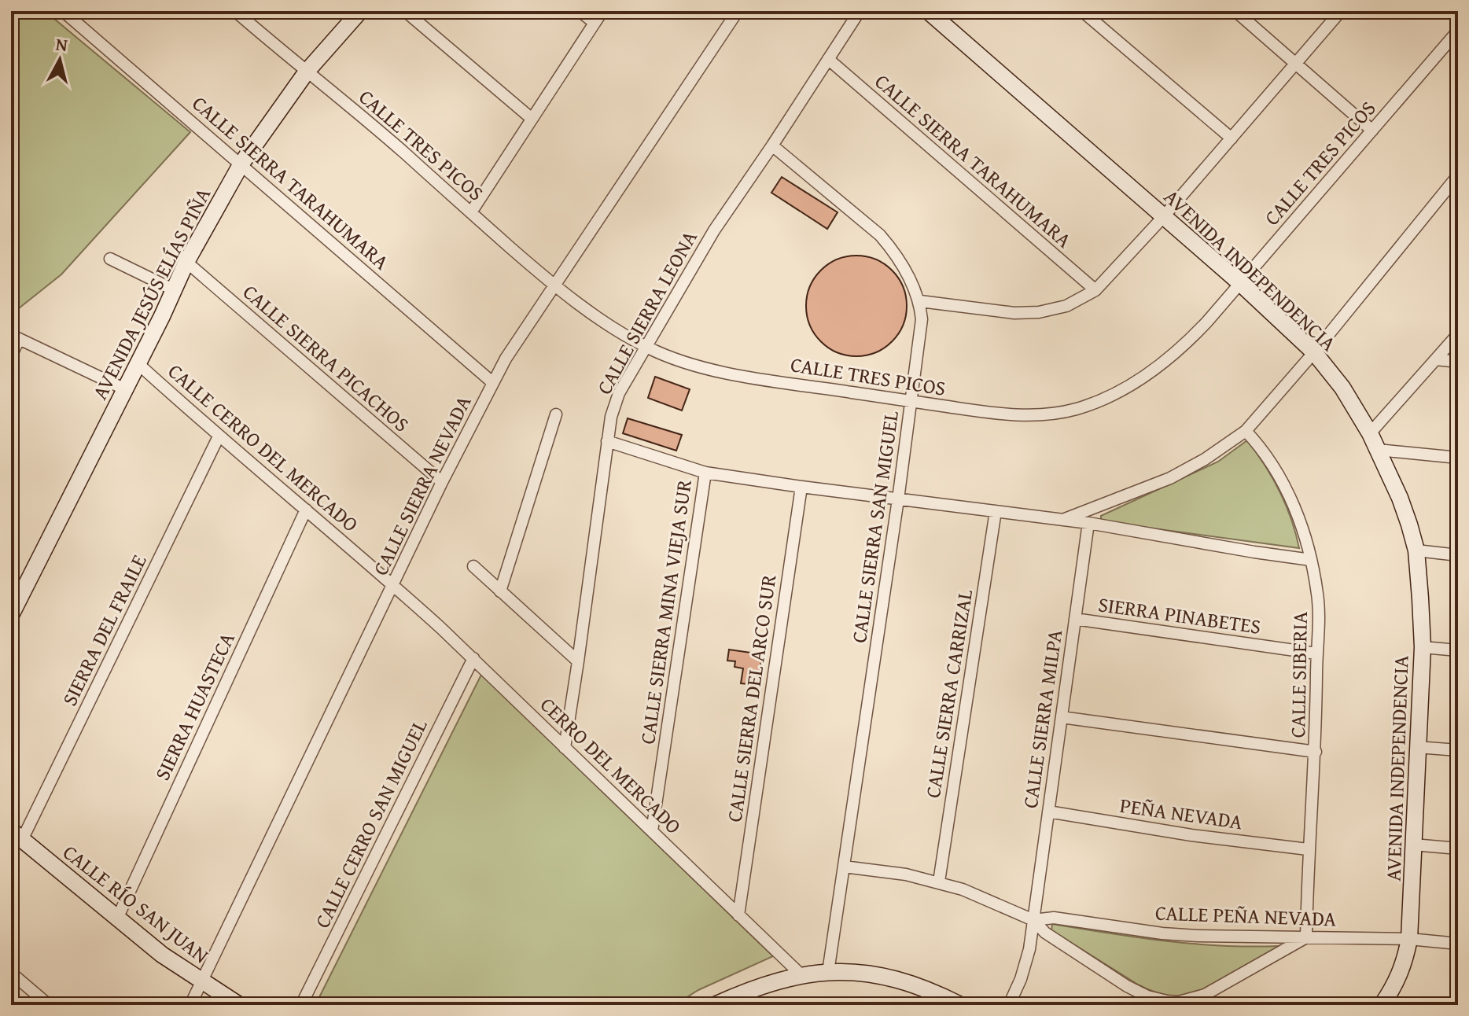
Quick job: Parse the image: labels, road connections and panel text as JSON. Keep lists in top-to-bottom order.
{
  "streets": {
    "street": [
      "CALLE TRES PICOS",
      "CALLE SIERRA TARAHUMARA",
      "AVENIDA INDEPENDENCIA",
      "AVENIDA JESÚS ELÍAS PIÑA",
      "CALLE SIERRA LEONA",
      "CALLE SIERRA PICACHOS",
      "CALLE CERRO DEL MERCADO",
      "CALLE SIERRA NEVADA",
      "CALLE SIERRA SAN MIGUEL",
      "CALLE SIERRA MINA VIEJA SUR",
      "SIERRA PINABETES",
      "SIERRA DEL FRAILE",
      "CALLE SIBERIA",
      "CALLE SIERRA CARRIZAL",
      "CALLE SIERRA DEL ARCO SUR",
      "SIERRA HUASTECA",
      "CALLE SIERRA MILPA",
      "CERRO DEL MERCADO",
      "PEÑA NEVADA",
      "CALLE CERRO SAN MIGUEL",
      "CALLE RÍO SAN JUAN",
      "CALLE PEÑA NEVADA"
    ]
  },
  "crossings": [
    ["CALLE TRES PICOS", "AVENIDA INDEPENDENCIA"],
    ["CALLE TRES PICOS", "AVENIDA JESÚS ELÍAS PIÑA"],
    ["CALLE TRES PICOS", "CALLE SIERRA LEONA"],
    ["CALLE TRES PICOS", "CALLE SIERRA NEVADA"],
    ["CALLE TRES PICOS", "CALLE SIERRA SAN MIGUEL"],
    ["CALLE SIERRA TARAHUMARA", "AVENIDA JESÚS ELÍAS PIÑA"],
    ["CALLE SIERRA TARAHUMARA", "CALLE SIERRA LEONA"],
    ["CALLE SIERRA TARAHUMARA", "CALLE SIERRA NEVADA"],
    ["AVENIDA INDEPENDENCIA", "CALLE PEÑA NEVADA"],
    ["AVENIDA JESÚS ELÍAS PIÑA", "CALLE SIERRA PICACHOS"],
    ["AVENIDA JESÚS ELÍAS PIÑA", "CALLE CERRO DEL MERCADO"],
    ["CALLE SIERRA LEONA", "CALLE SIERRA SAN MIGUEL"],
    ["CALLE SIERRA LEONA", "CERRO DEL MERCADO"],
    ["CALLE SIERRA PICACHOS", "CALLE SIERRA NEVADA"],
    ["CALLE CERRO DEL MERCADO", "CALLE SIERRA NEVADA"],
    ["CALLE CERRO DEL MERCADO", "SIERRA DEL FRAILE"],
    ["CALLE CERRO DEL MERCADO", "SIERRA HUASTECA"],
    ["CALLE CERRO DEL MERCADO", "CERRO DEL MERCADO"],
    ["CALLE SIERRA NEVADA", "CERRO DEL MERCADO"],
    ["CALLE SIERRA NEVADA", "CALLE RÍO SAN JUAN"],
    ["CALLE SIERRA MINA VIEJA SUR", "CERRO DEL MERCADO"],
    ["SIERRA PINABETES", "CALLE SIBERIA"],
    ["SIERRA PINABETES", "CALLE SIERRA MILPA"],
    ["SIERRA DEL FRAILE", "CALLE RÍO SAN JUAN"],
    ["CALLE SIBERIA", "PEÑA NEVADA"],
    ["CALLE SIBERIA", "CALLE PEÑA NEVADA"],
    ["CALLE SIERRA DEL ARCO SUR", "CERRO DEL MERCADO"],
    ["SIERRA HUASTECA", "CALLE RÍO SAN JUAN"],
    ["CALLE SIERRA MILPA", "PEÑA NEVADA"],
    ["CALLE SIERRA MILPA", "CALLE PEÑA NEVADA"],
    ["CERRO DEL MERCADO", "CALLE CERRO SAN MIGUEL"]
  ],
  "north": "top"
}
